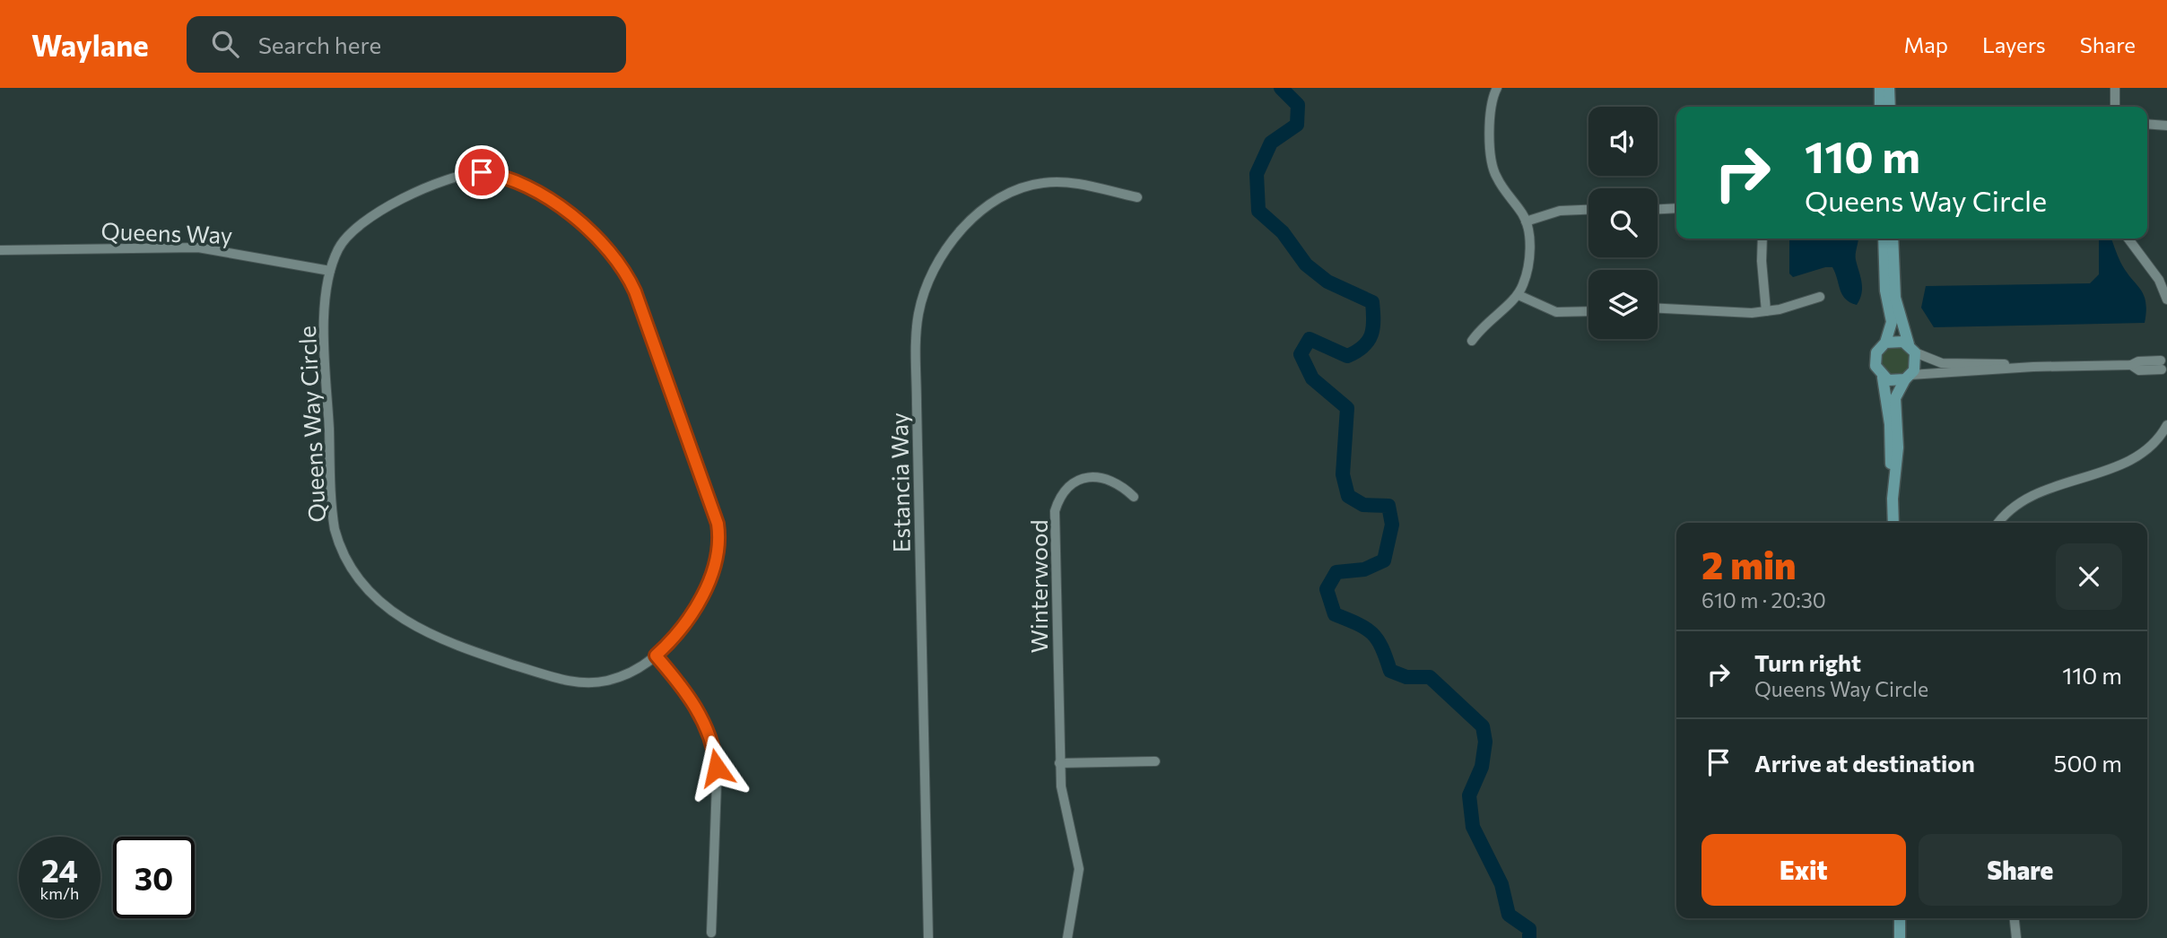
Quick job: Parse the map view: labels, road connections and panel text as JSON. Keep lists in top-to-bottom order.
{
  "streets": {
    "street": [
      "Queens Way",
      "Queens Way Circle",
      "Estancia Way",
      "Winterwood"
    ]
  },
  "crossings": [
    ["Queens Way", "Queens Way Circle"]
  ],
  "page": {
    "header": "Waylane",
    "search": "Search here",
    "nav": ["Map", "Layers", "Share"],
    "turn": ["110 m", "Queens Way Circle"],
    "heading": ["2 min", "610 m · 20:30"],
    "list": [
      {
        "name": "Turn right",
        "note": "Queens Way Circle",
        "value": "110 m"
      },
      {
        "name": "Arrive at destination",
        "value": "500 m"
      }
    ],
    "buttons": ["Exit", "Share"],
    "speed": "24 km/h",
    "limit": "30"
  }
}
